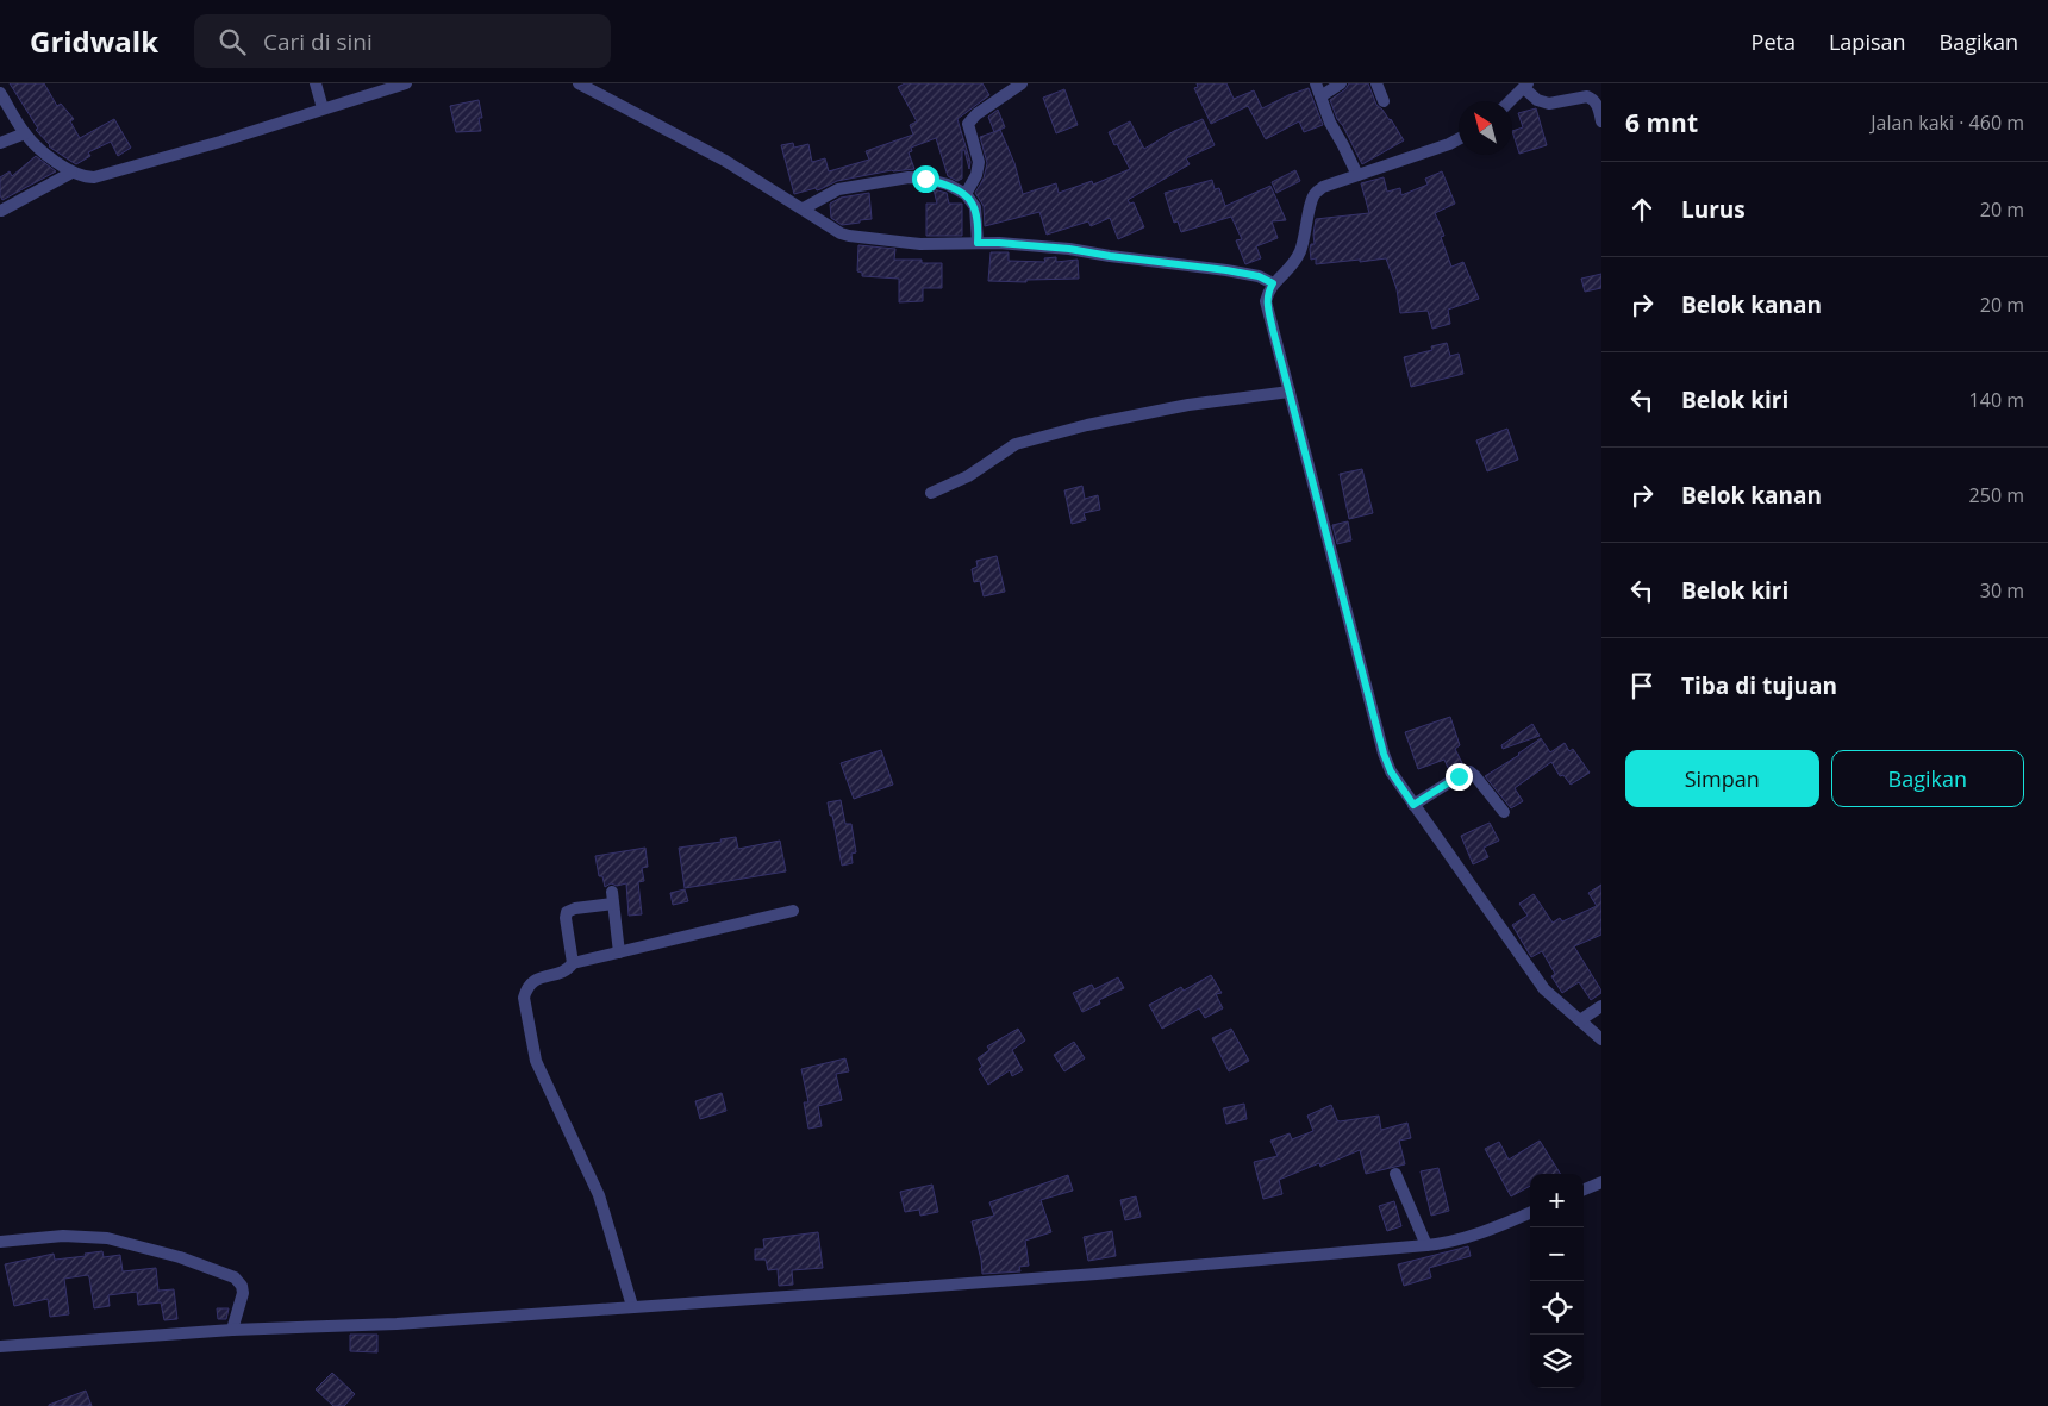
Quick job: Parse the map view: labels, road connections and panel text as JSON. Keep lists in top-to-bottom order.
{
  "north": "top left",
  "page": {
    "header": "Gridwalk",
    "search": "Cari di sini",
    "nav": ["Peta", "Lapisan", "Bagikan"],
    "heading": ["6 mnt", "Jalan kaki · 460 m"],
    "list": [
      ["Lurus", "20 m"],
      ["Belok kanan", "20 m"],
      ["Belok kiri", "140 m"],
      ["Belok kanan", "250 m"],
      ["Belok kiri", "30 m"],
      "Tiba di tujuan"
    ],
    "buttons": ["Simpan", "Bagikan"],
    "map_buttons": ["+", "−"]
  }
}
